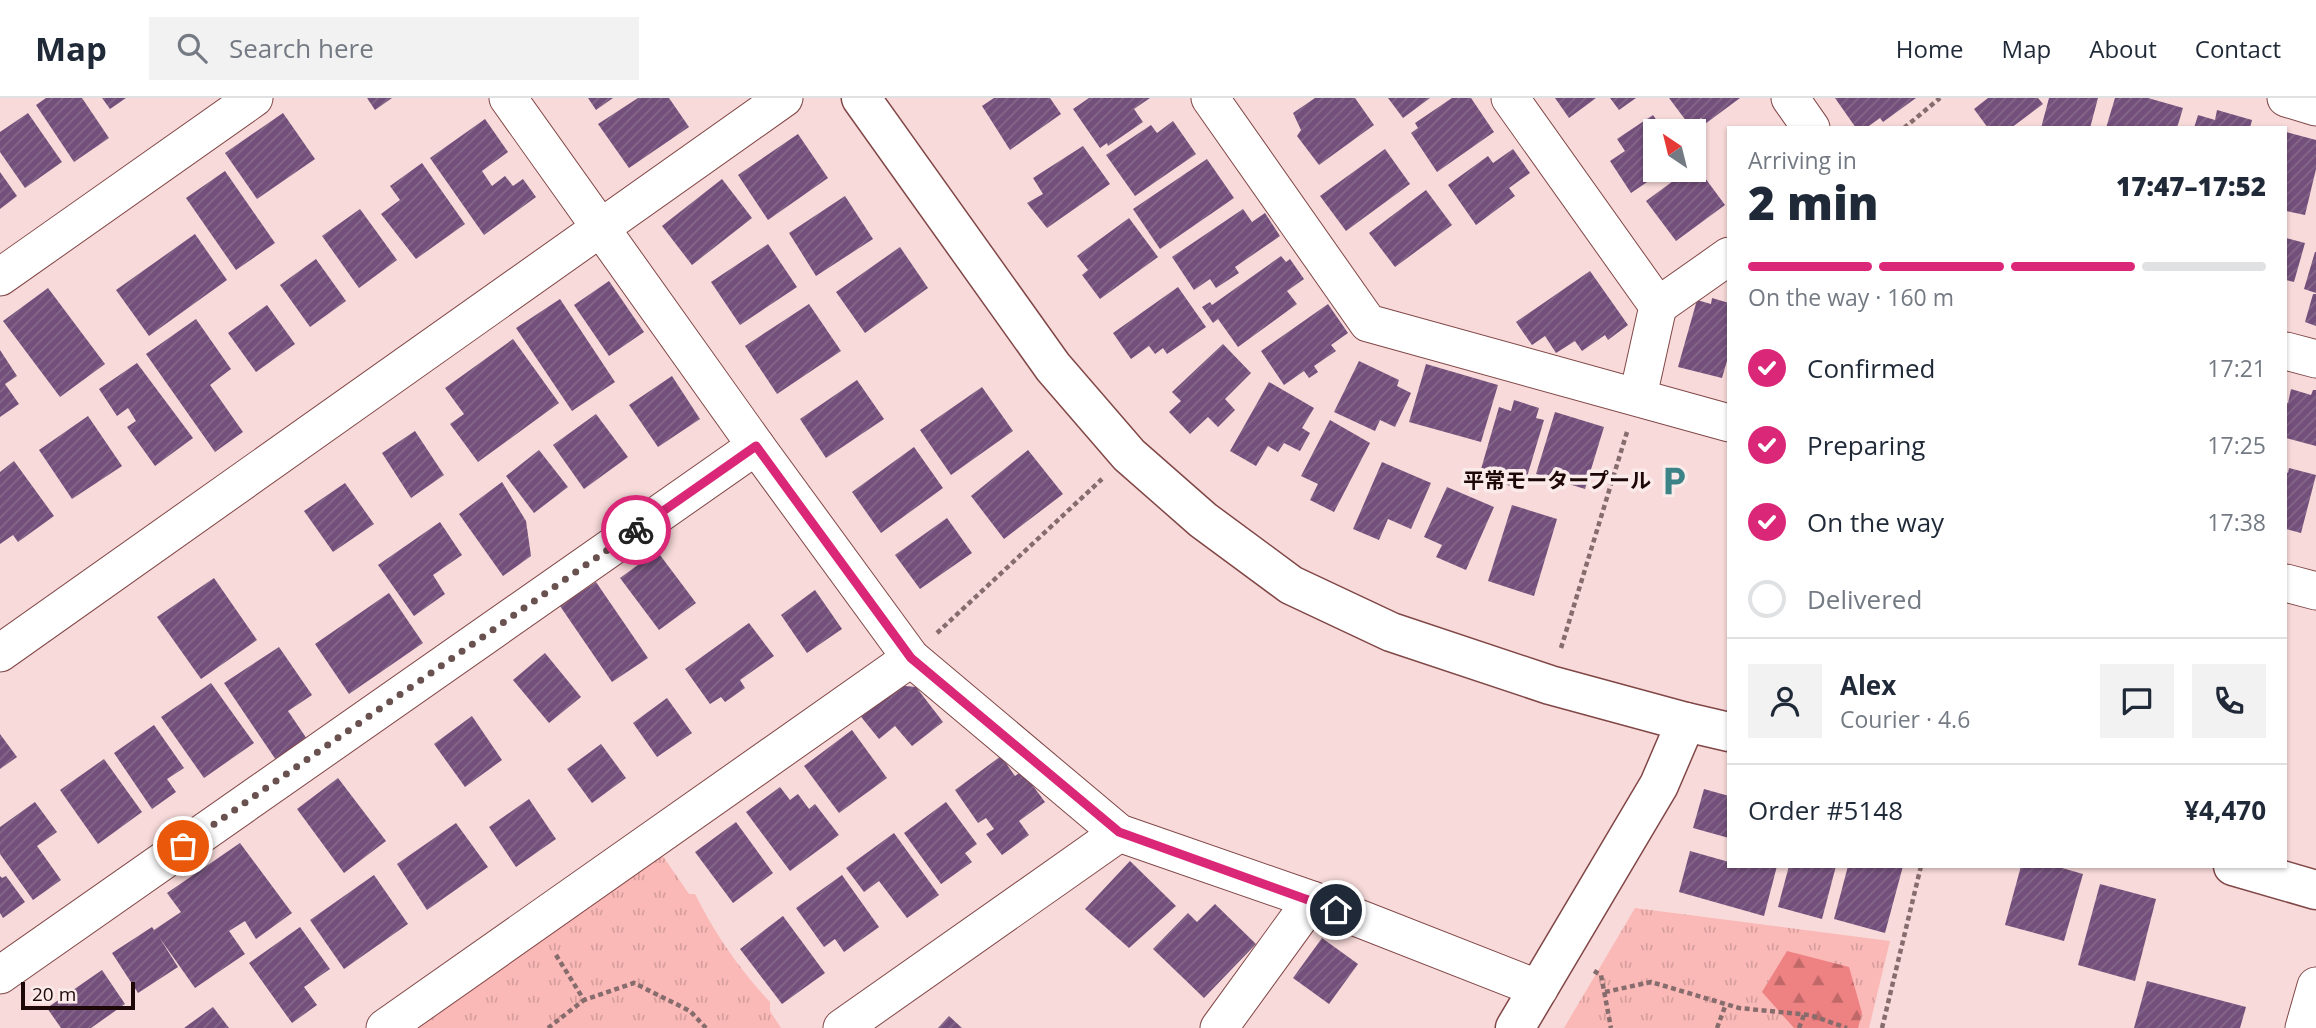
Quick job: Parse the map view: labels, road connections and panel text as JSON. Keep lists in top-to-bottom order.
{
  "places": {
    "parking": ["平常モータープール"]
  },
  "scale_bar": "20 m",
  "north": "top left",
  "page": {
    "header": "Map",
    "search": "Search here",
    "nav": [
      "Home",
      "Map",
      "About",
      "Contact"
    ],
    "heading": ["2 min", "Arriving in", "17:47–17:52"],
    "panel": [
      "Alex",
      "Courier · 4.6",
      "Order #5148",
      "¥4,470"
    ],
    "bar": "On the way · 160 m",
    "list": [
      ["Confirmed", "17:21"],
      ["Preparing", "17:25"],
      ["On the way", "17:38"],
      "Delivered"
    ],
    "scale": "20 m"
  }
}
